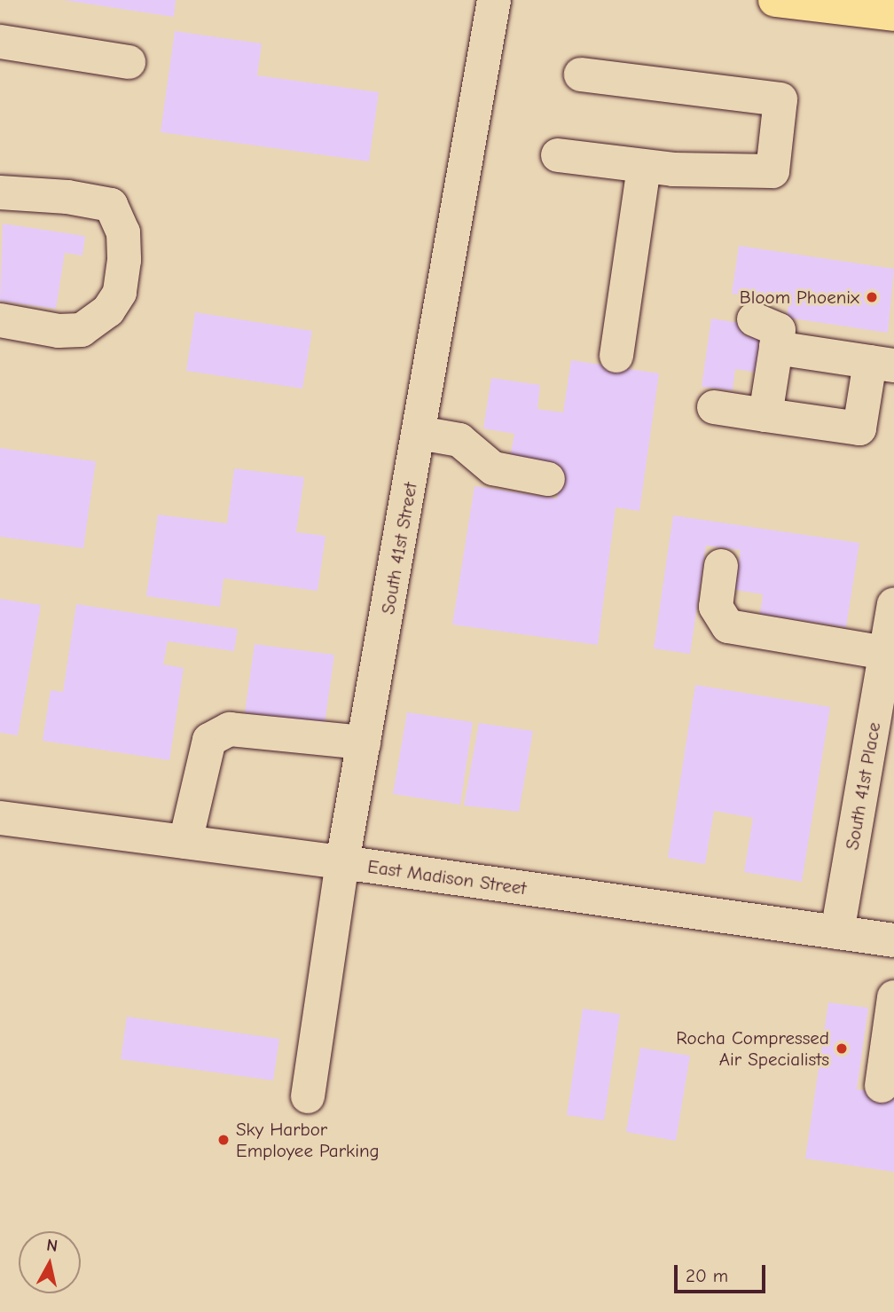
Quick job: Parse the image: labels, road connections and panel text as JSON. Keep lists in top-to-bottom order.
{
  "streets": {
    "street": ["South 41st Street", "South 41st Place", "East Madison Street"]
  },
  "crossings": [
    ["South 41st Street", "East Madison Street"],
    ["South 41st Place", "East Madison Street"]
  ],
  "places": ["Bloom Phoenix", "Rocha Compressed Air Specialists", "Sky Harbor Employee Parking"],
  "scale_bar": "20 m",
  "north": "top"
}
